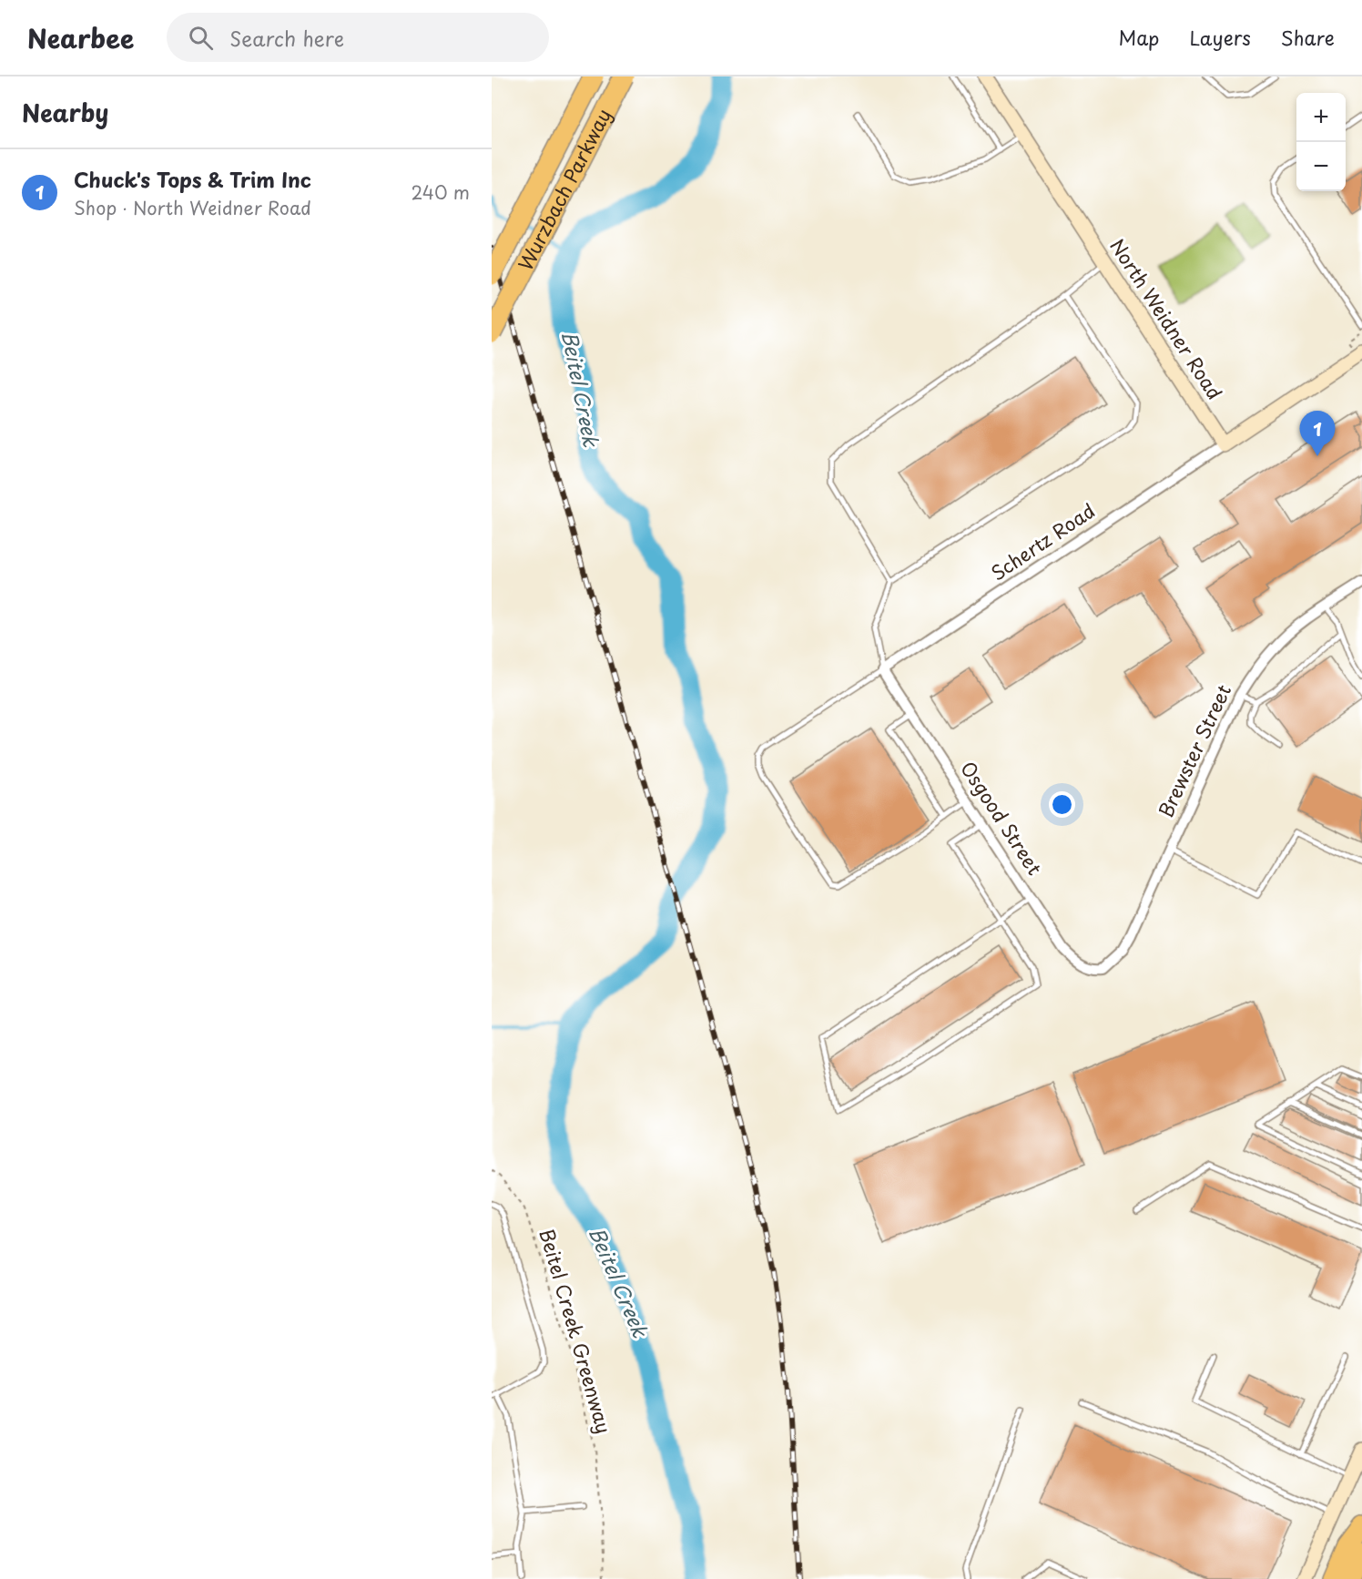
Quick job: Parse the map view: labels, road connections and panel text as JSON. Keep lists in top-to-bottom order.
{
  "streets": {
    "highway": ["Wurzbach Parkway"],
    "street": [
      "North Weidner Road",
      "Schertz Road",
      "Brewster Street",
      "Osgood Street"
    ],
    "path": ["Beitel Creek Greenway"]
  },
  "crossings": [
    ["North Weidner Road", "Schertz Road"],
    ["Schertz Road", "Osgood Street"],
    ["Brewster Street", "Osgood Street"]
  ],
  "water": ["Beitel Creek"],
  "page": {
    "header": "Nearbee",
    "search": "Search here",
    "nav": ["Map", "Layers", "Share"],
    "heading": "Nearby",
    "map_buttons": ["+", "−"],
    "list": [
      {
        "mark": "1",
        "name": "Chuck's Tops & Trim Inc",
        "note": "Shop · North Weidner Road",
        "value": "240 m"
      }
    ],
    "pins": "1"
  }
}
